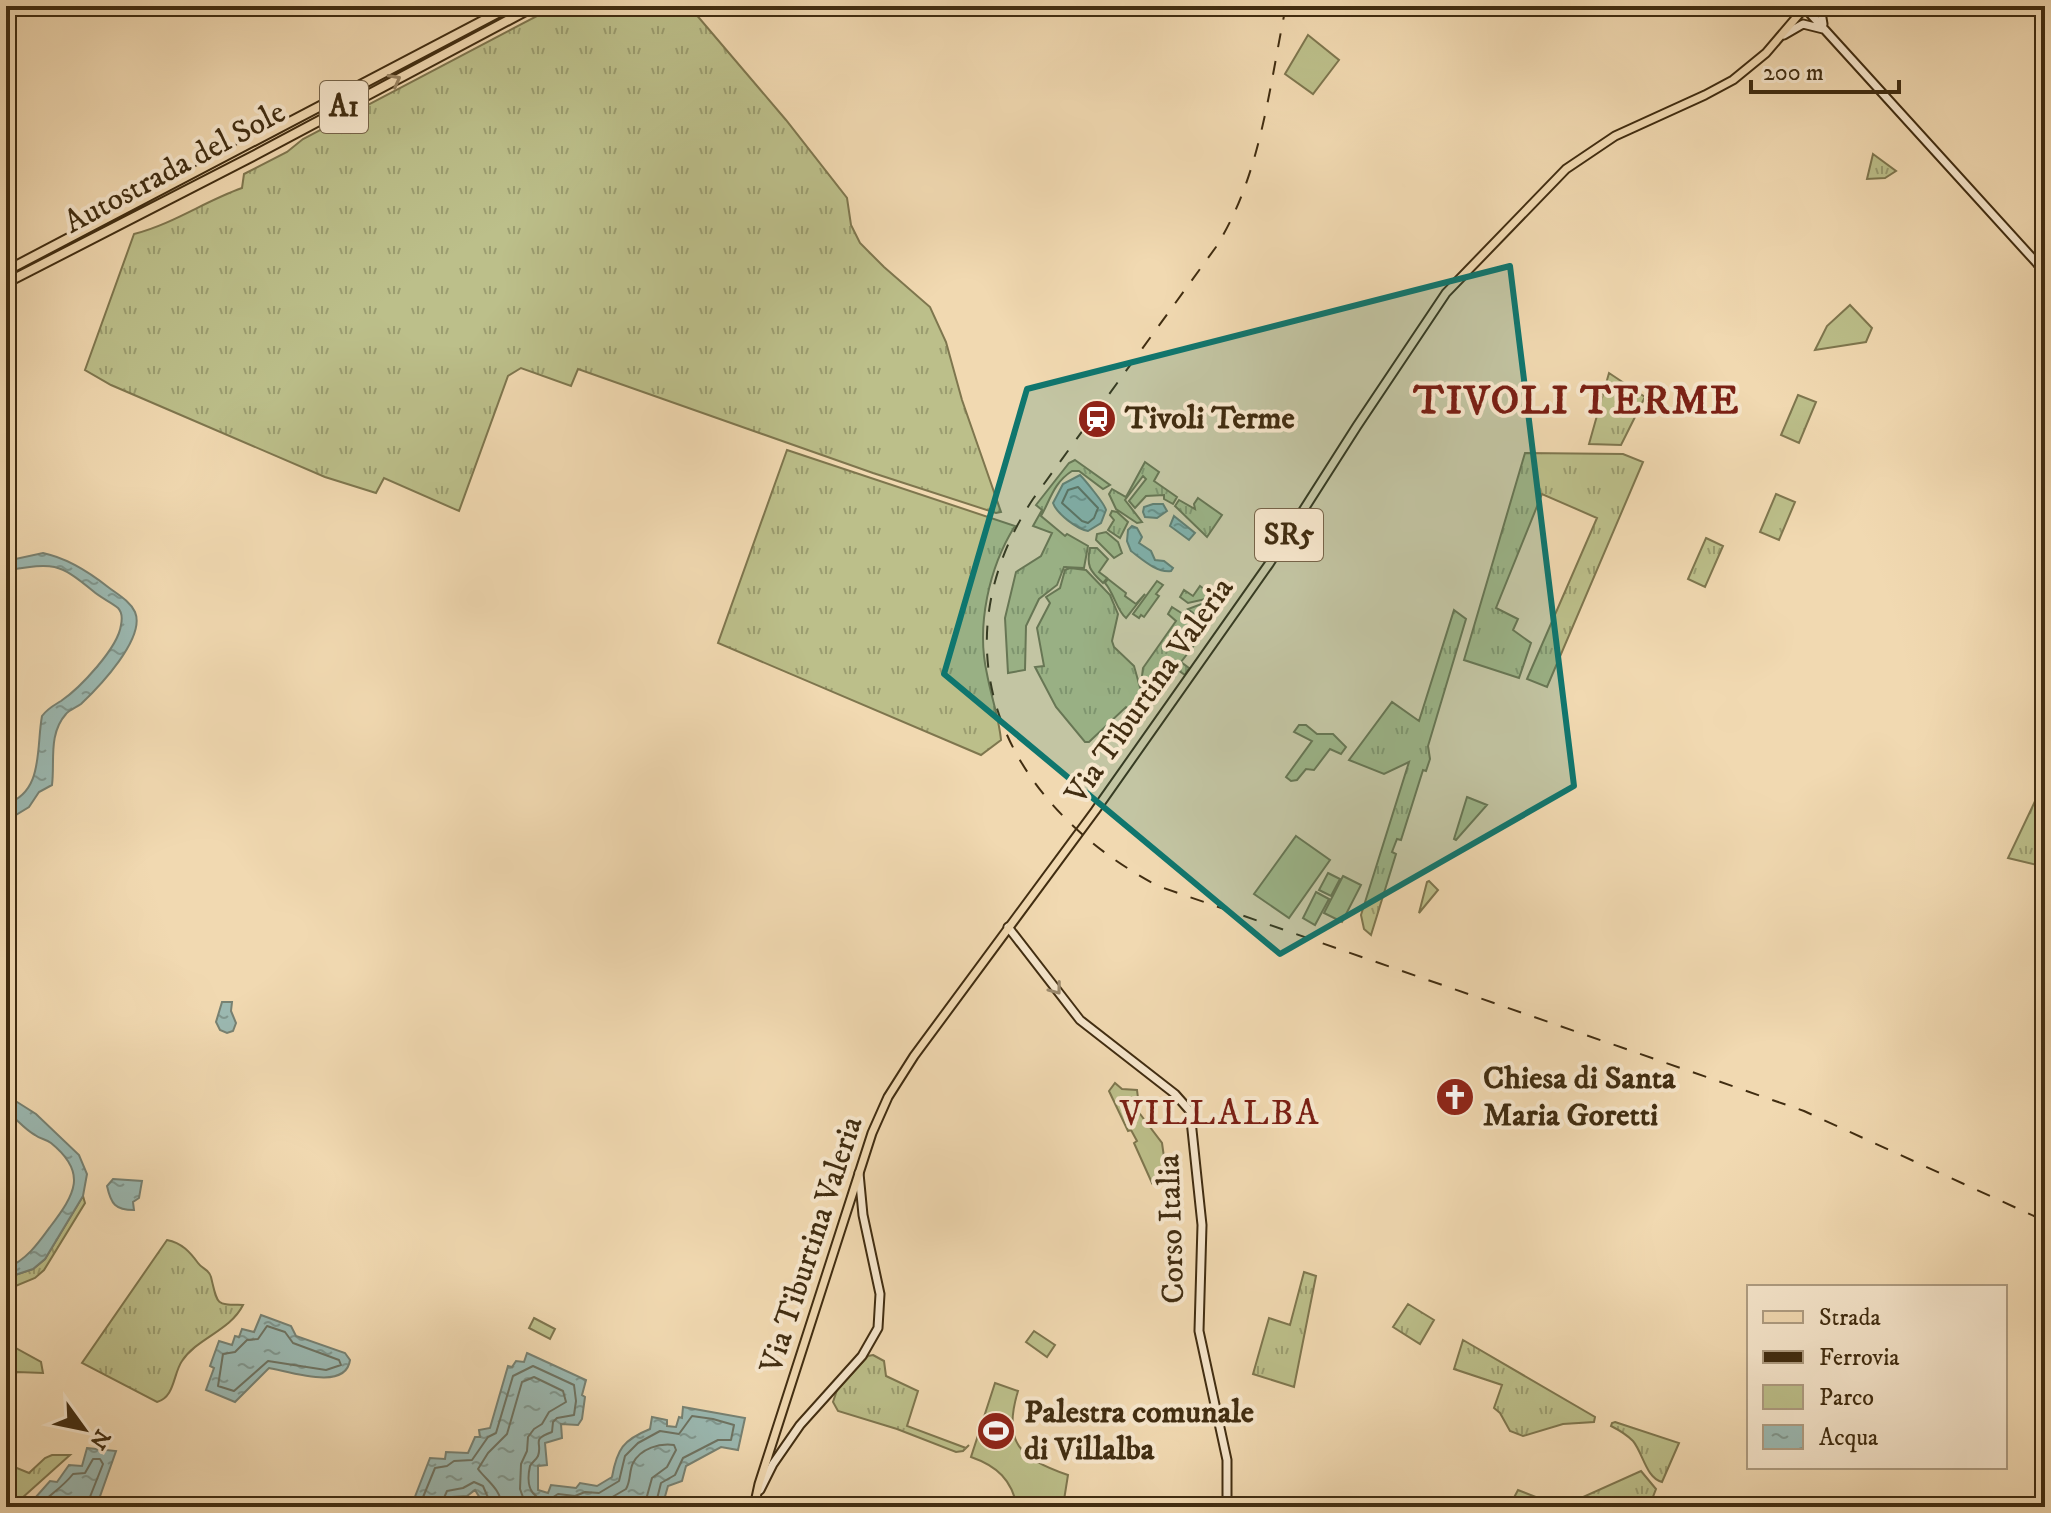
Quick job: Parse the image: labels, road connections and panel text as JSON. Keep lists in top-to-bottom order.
{
  "streets": {
    "highway": ["A1", "Autostrada del Sole"],
    "main road": ["SR5", "Via Tiburtina Valeria"],
    "street": ["Corso Italia"]
  },
  "crossings": [
    ["Via Tiburtina Valeria", "Corso Italia"]
  ],
  "one_way": ["Corso Italia"],
  "districts": ["TIVOLI TERME", "VILLALBA"],
  "places": {
    "station": ["Tivoli Terme"],
    "church": ["Chiesa di Santa Maria Goretti"],
    "sports": ["Palestra comunale di Villalba"]
  },
  "legend": [
    "Strada",
    "Ferrovia",
    "Parco",
    "Acqua"
  ],
  "scale_bar": "200 m",
  "north": "bottom right"
}
